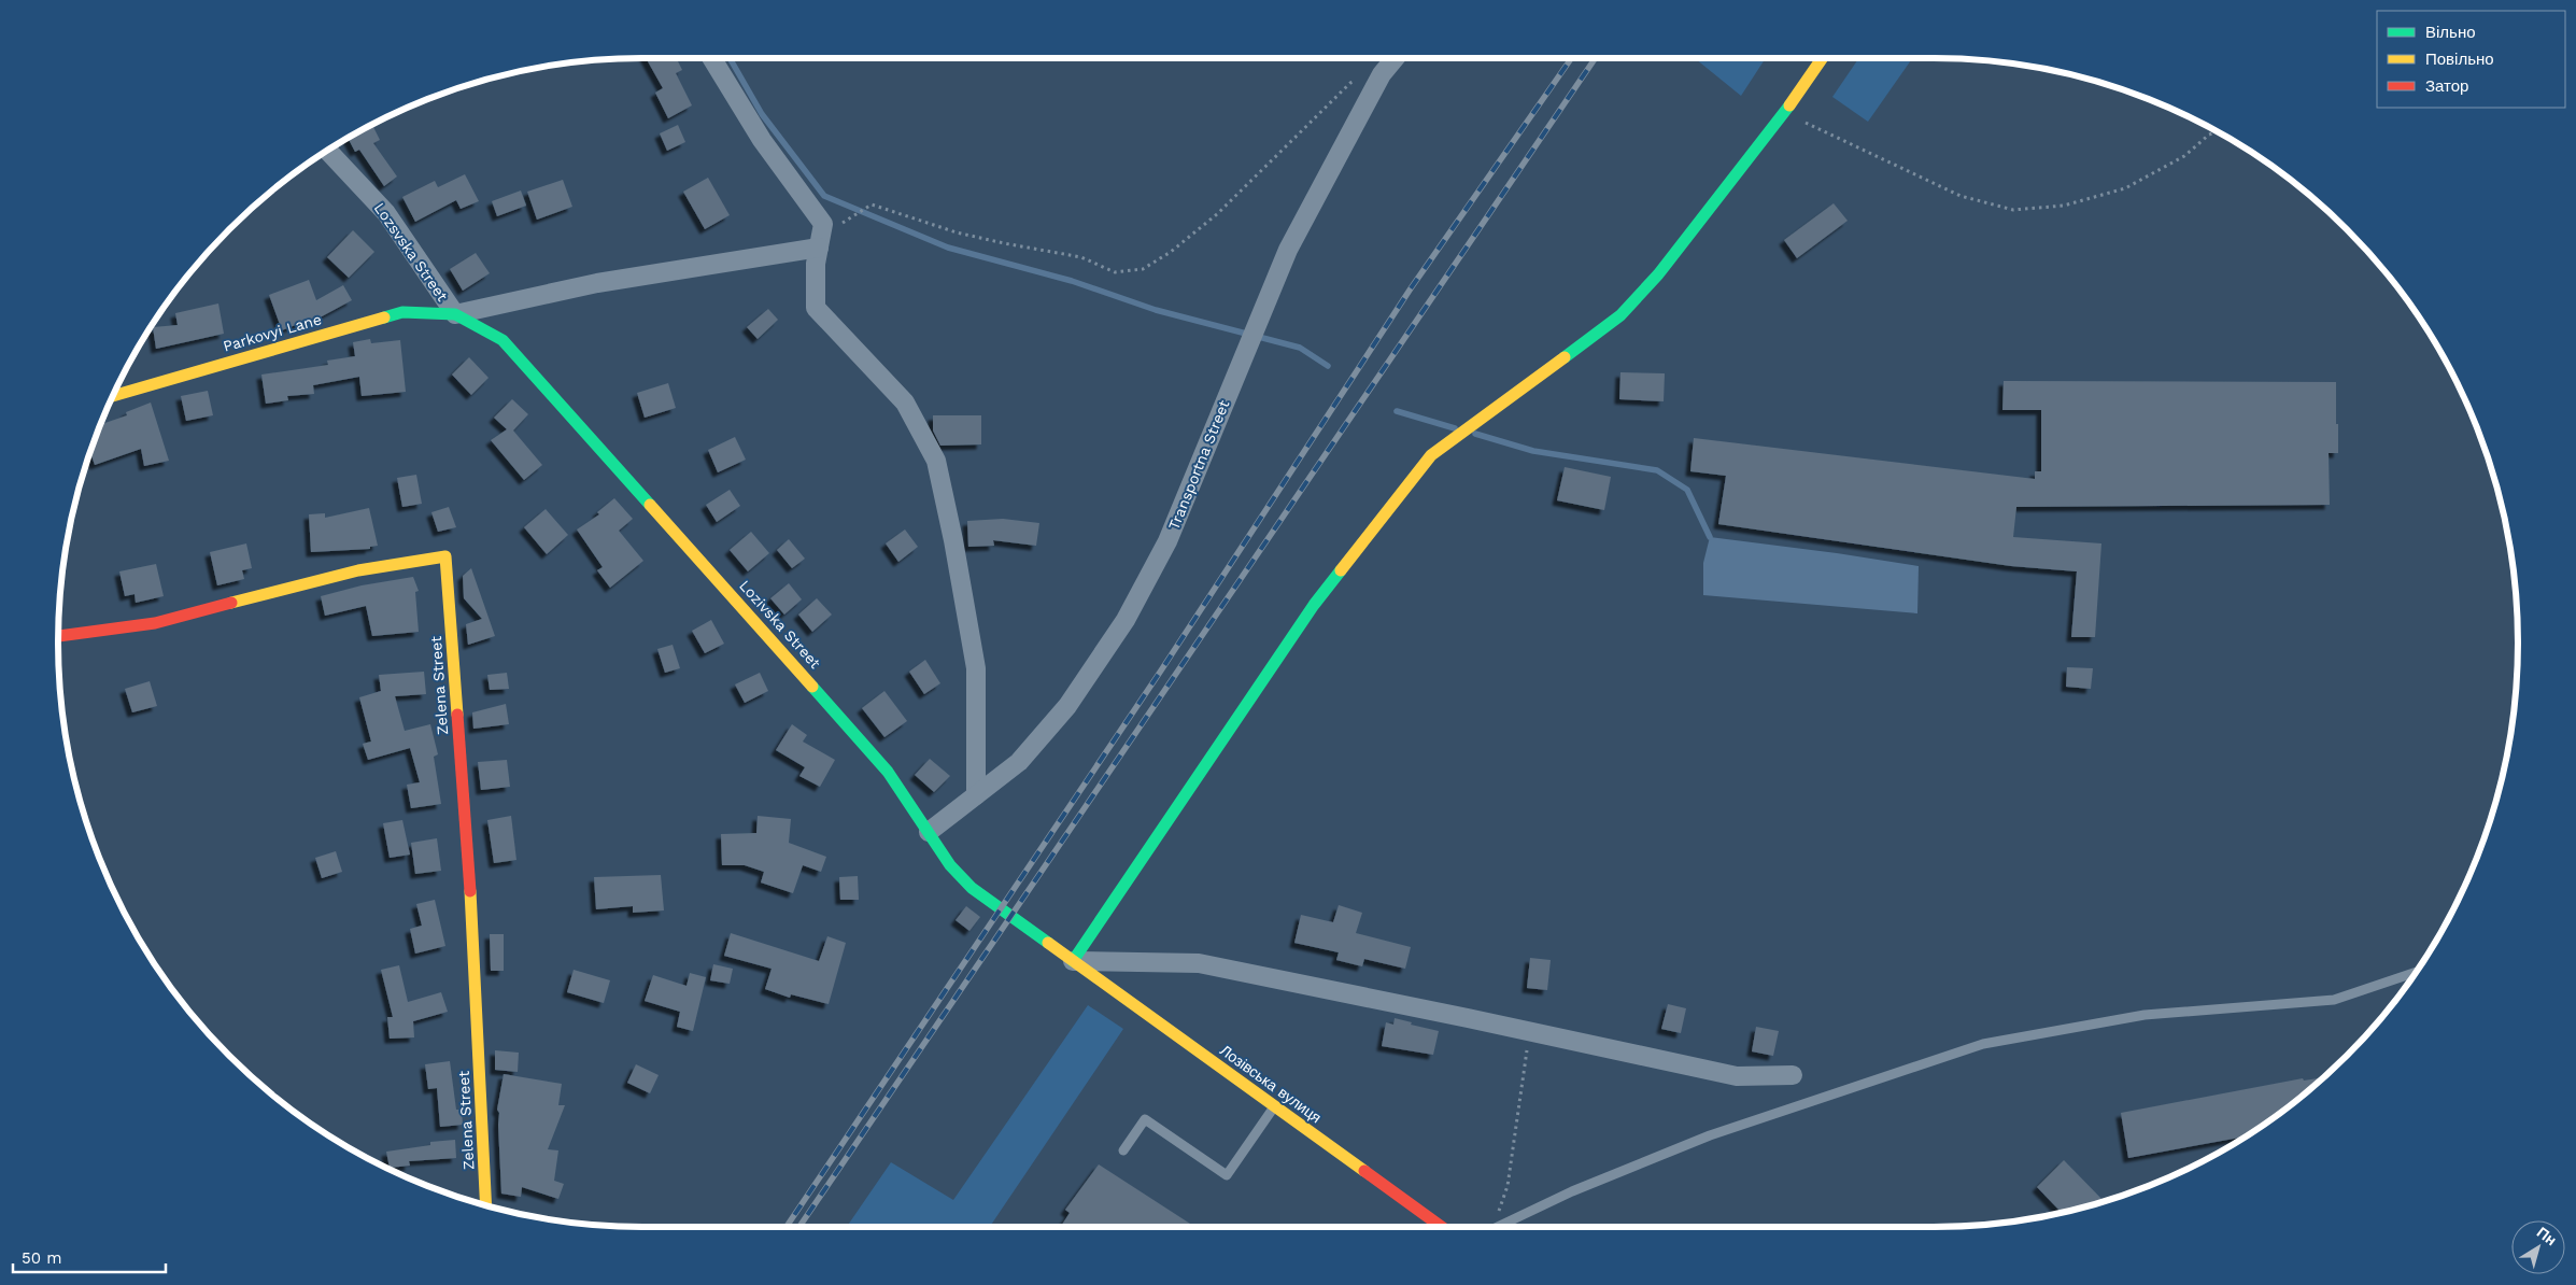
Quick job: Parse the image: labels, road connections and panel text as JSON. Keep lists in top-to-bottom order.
{
  "streets": {
    "main road": [
      "Parkovyi Lane",
      "Lozivska Street",
      "Zelena Street",
      "Лозівська вулиця"
    ],
    "street": ["Lozsvska Street", "Transportna Street"]
  },
  "crossings": [
    ["Lozsvska Street", "Parkovyi Lane"],
    ["Lozsvska Street", "Lozivska Street"],
    ["Parkovyi Lane", "Lozivska Street"],
    ["Transportna Street", "Lozivska Street"],
    ["Lozivska Street", "Лозівська вулиця"]
  ],
  "legend": ["Вільно", "Повільно", "Затор"],
  "scale_bar": "50 m",
  "north": "top right"
}
